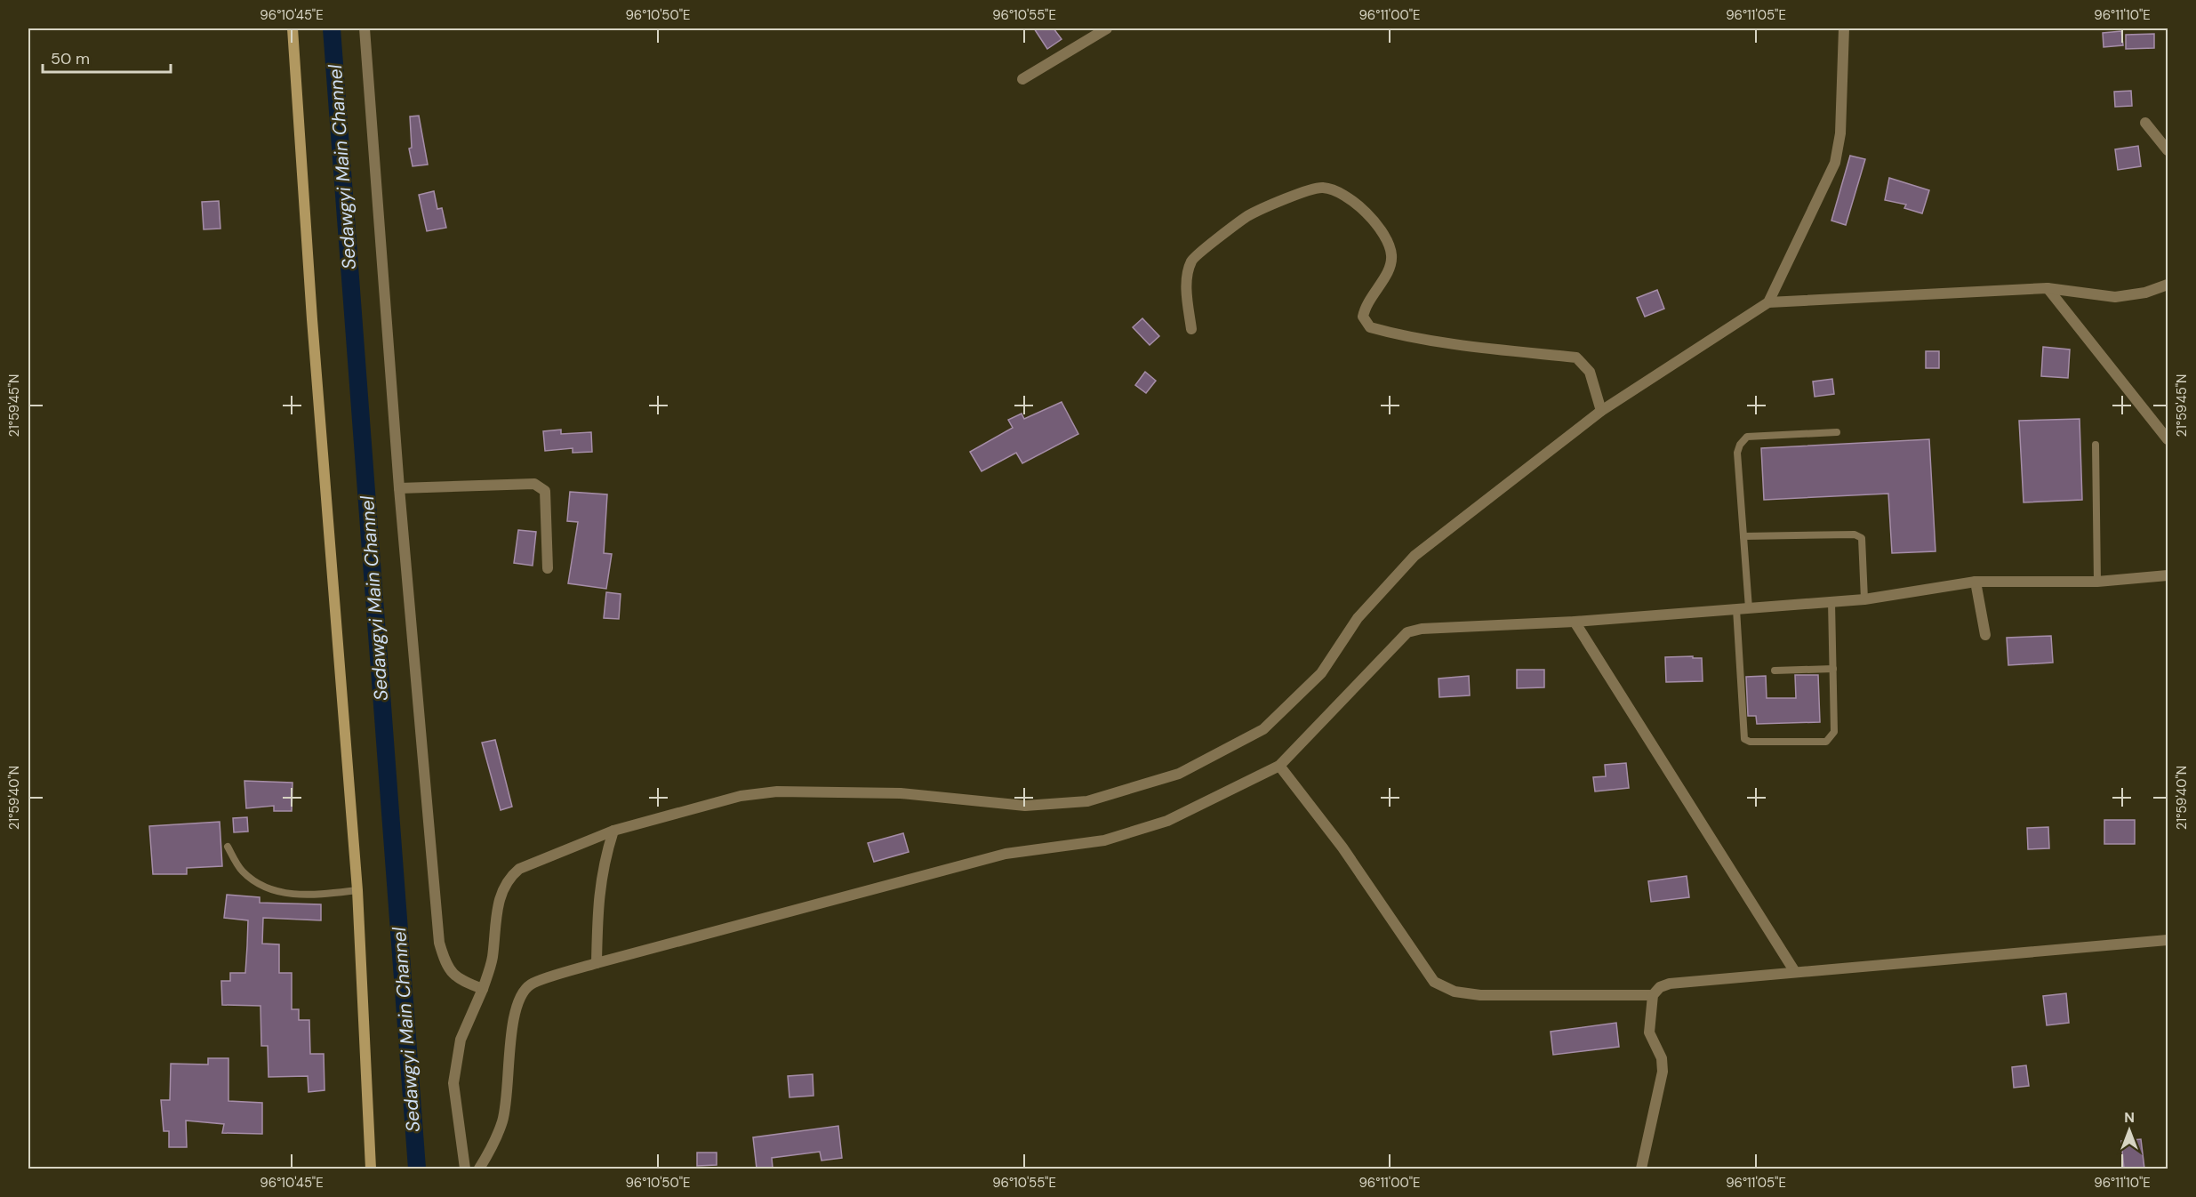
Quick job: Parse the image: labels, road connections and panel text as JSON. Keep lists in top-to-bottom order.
{
  "water": ["Sedawgyi Main Channel"],
  "scale_bar": "50 m",
  "north": "top",
  "coordinates": [
    "96°10'45\"E",
    "96°10'50\"E",
    "96°10'55\"E",
    "96°11'00\"E",
    "96°11'05\"E",
    "96°11'10\"E",
    "21°59'45\"N",
    "21°59'40\"N"
  ]
}
